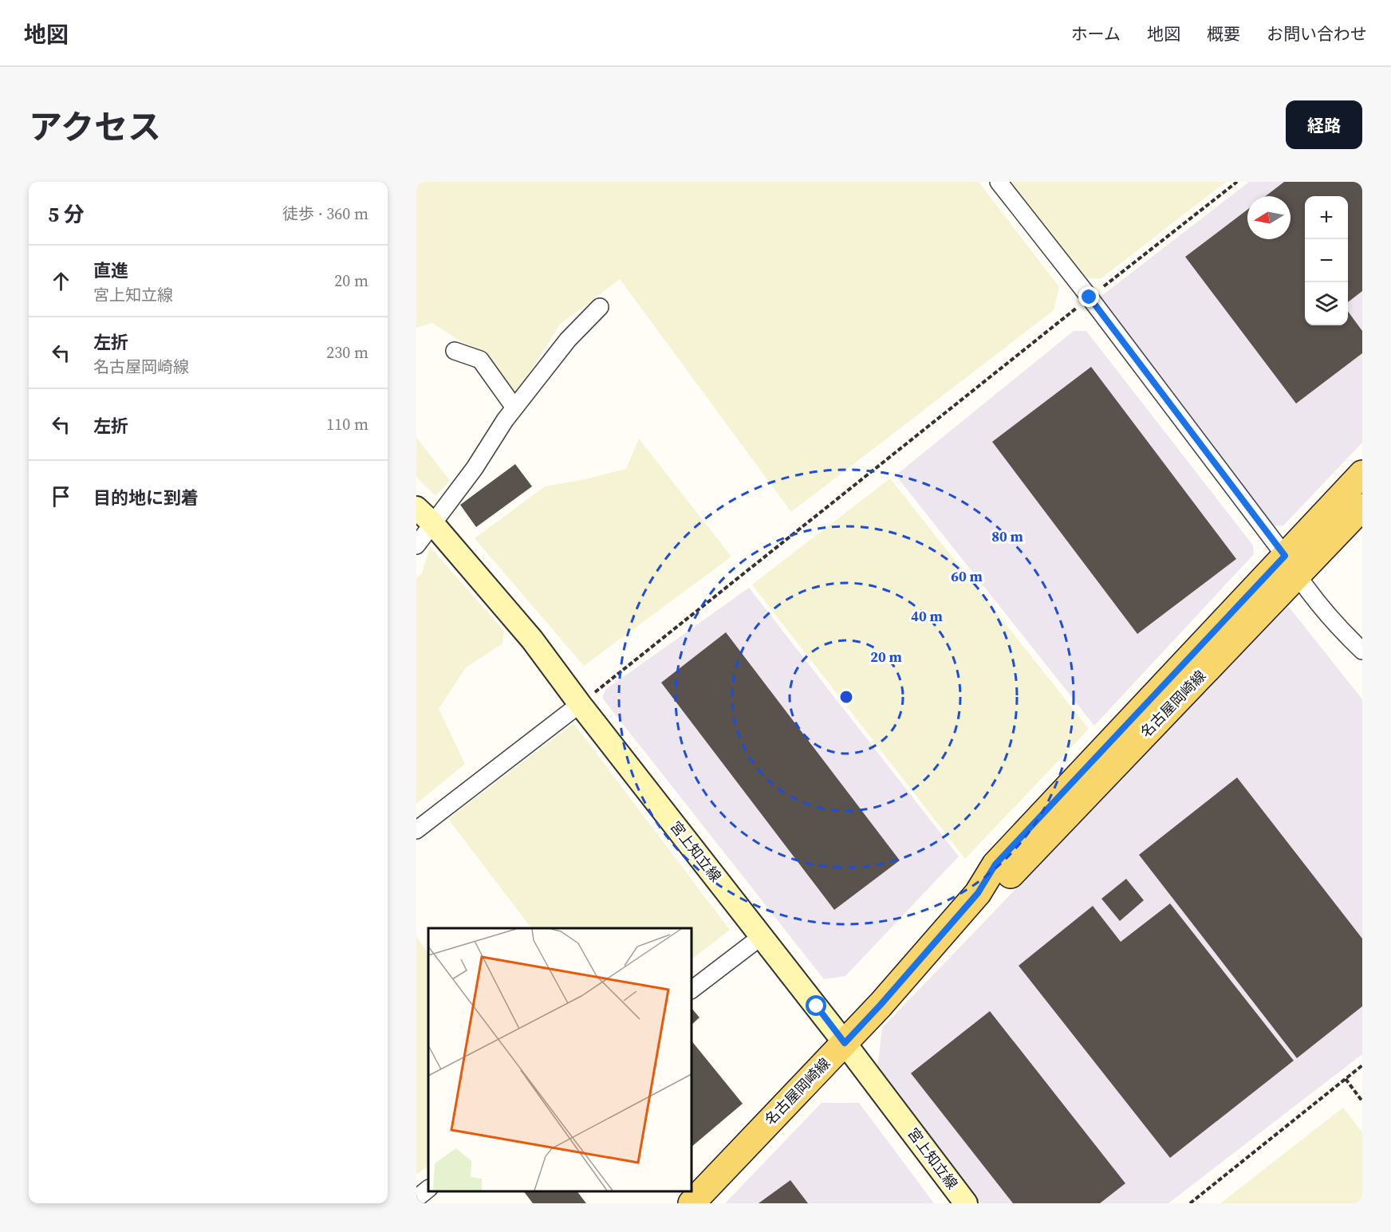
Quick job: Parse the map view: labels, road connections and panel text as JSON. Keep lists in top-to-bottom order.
{
  "streets": {
    "main road": ["名古屋岡崎線", "宮上知立線"]
  },
  "crossings": [
    ["名古屋岡崎線", "宮上知立線"]
  ],
  "north": "left",
  "page": {
    "header": "地図",
    "nav": [
      "ホーム",
      "地図",
      "概要",
      "お問い合わせ"
    ],
    "title": "アクセス",
    "buttons": "経路",
    "heading": ["5 分", "徒歩 · 360 m"],
    "map_buttons": ["+", "−"],
    "list": [
      ["直進", "宮上知立線", "20 m"],
      ["左折", "名古屋岡崎線", "230 m"],
      ["左折", "110 m"],
      "目的地に到着"
    ]
  },
  "rings": [
    "80 m",
    "60 m",
    "40 m",
    "20 m"
  ]
}
